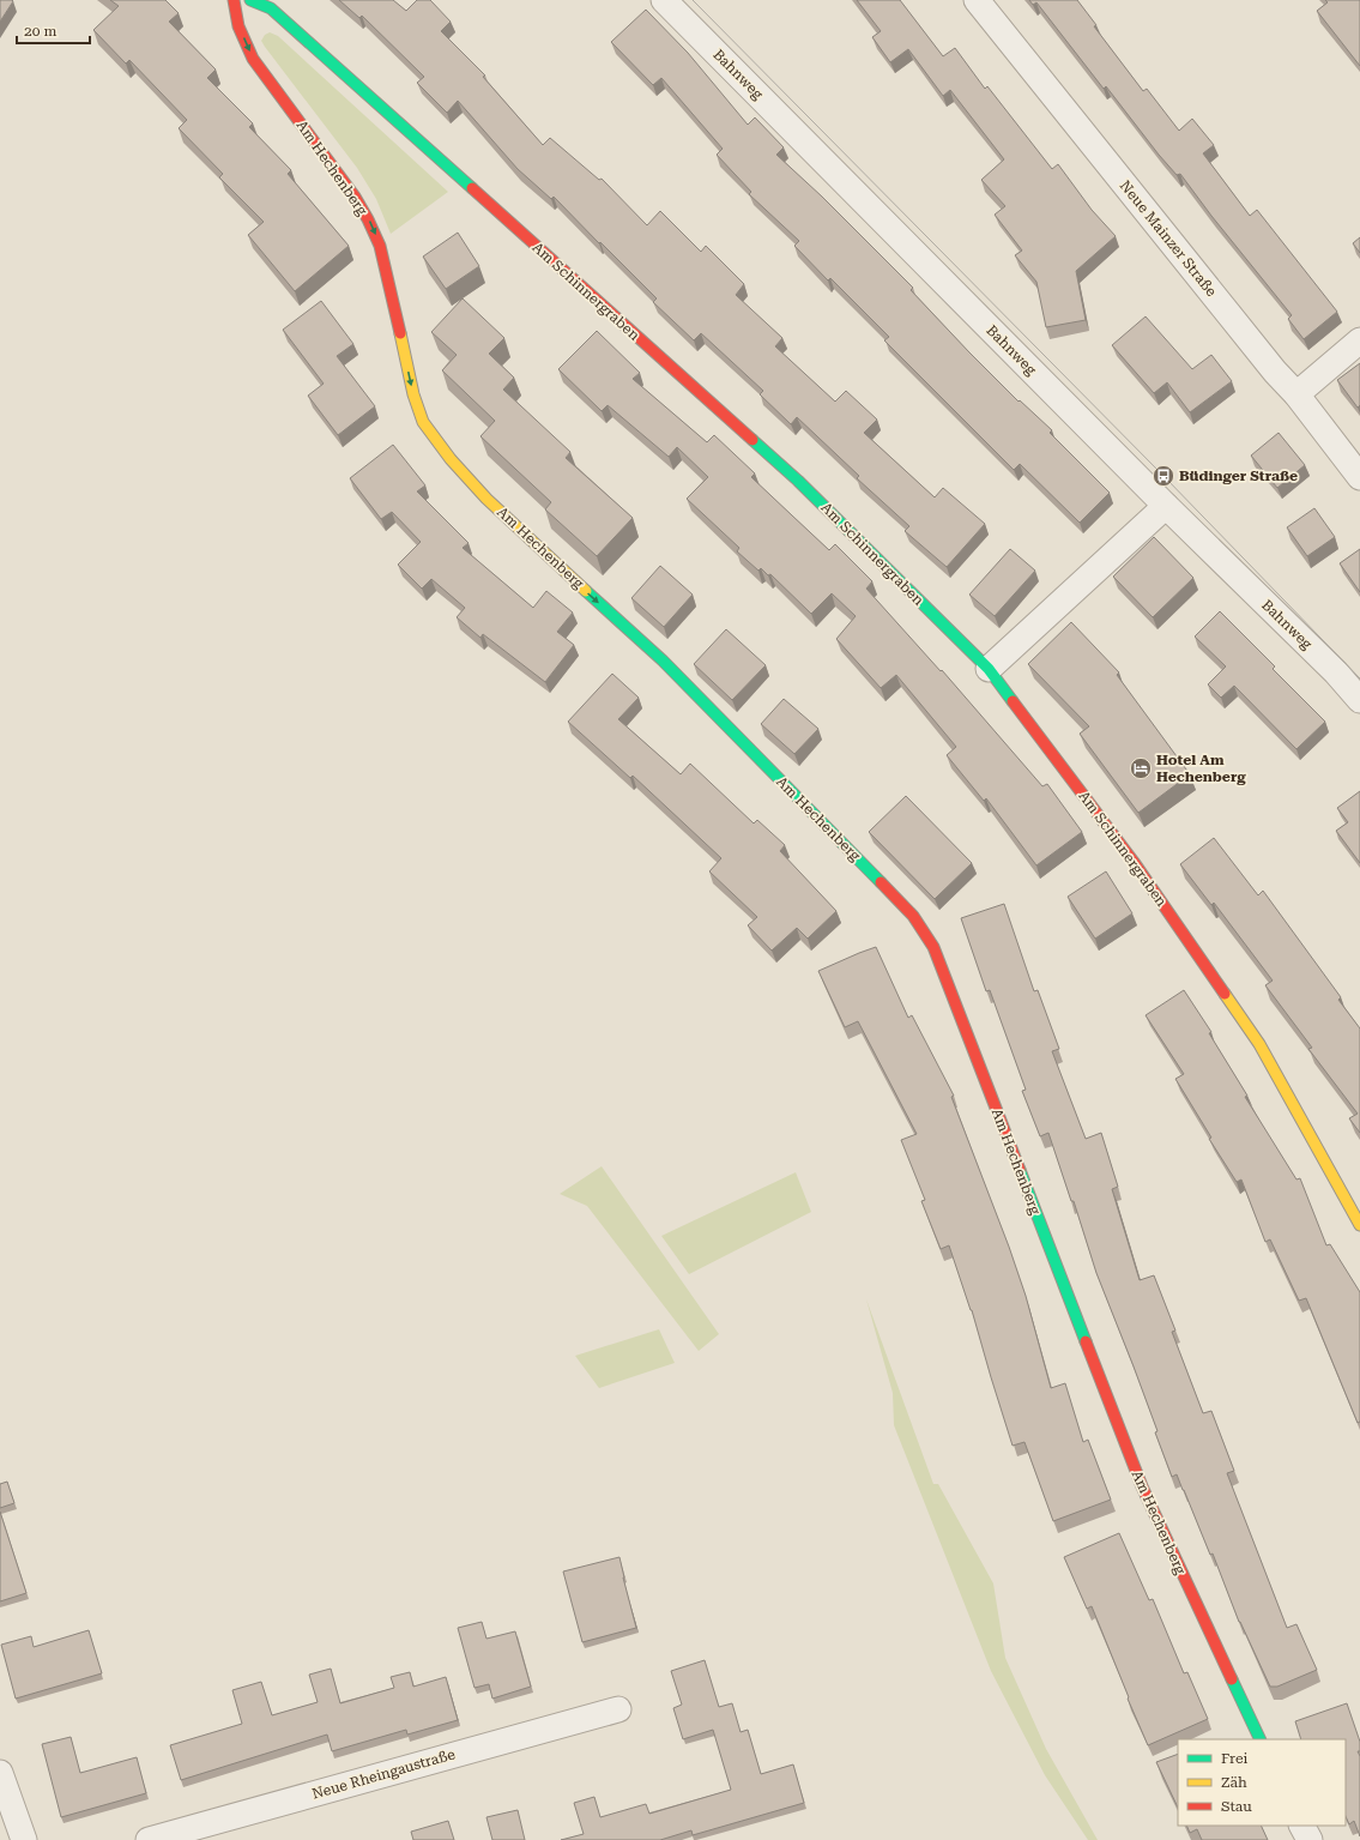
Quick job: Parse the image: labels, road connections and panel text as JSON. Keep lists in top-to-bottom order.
{
  "streets": {
    "street": [
      "Bahnweg",
      "Am Hechenberg",
      "Neue Mainzer Straße",
      "Am Schinnergraben",
      "Neue Rheingaustraße"
    ]
  },
  "one_way": ["Am Hechenberg"],
  "places": {
    "bus stop": ["Büdinger Straße"],
    "hotel": ["Hotel Am Hechenberg"]
  },
  "legend": ["Frei", "Zäh", "Stau"],
  "scale_bar": "20 m"
}
